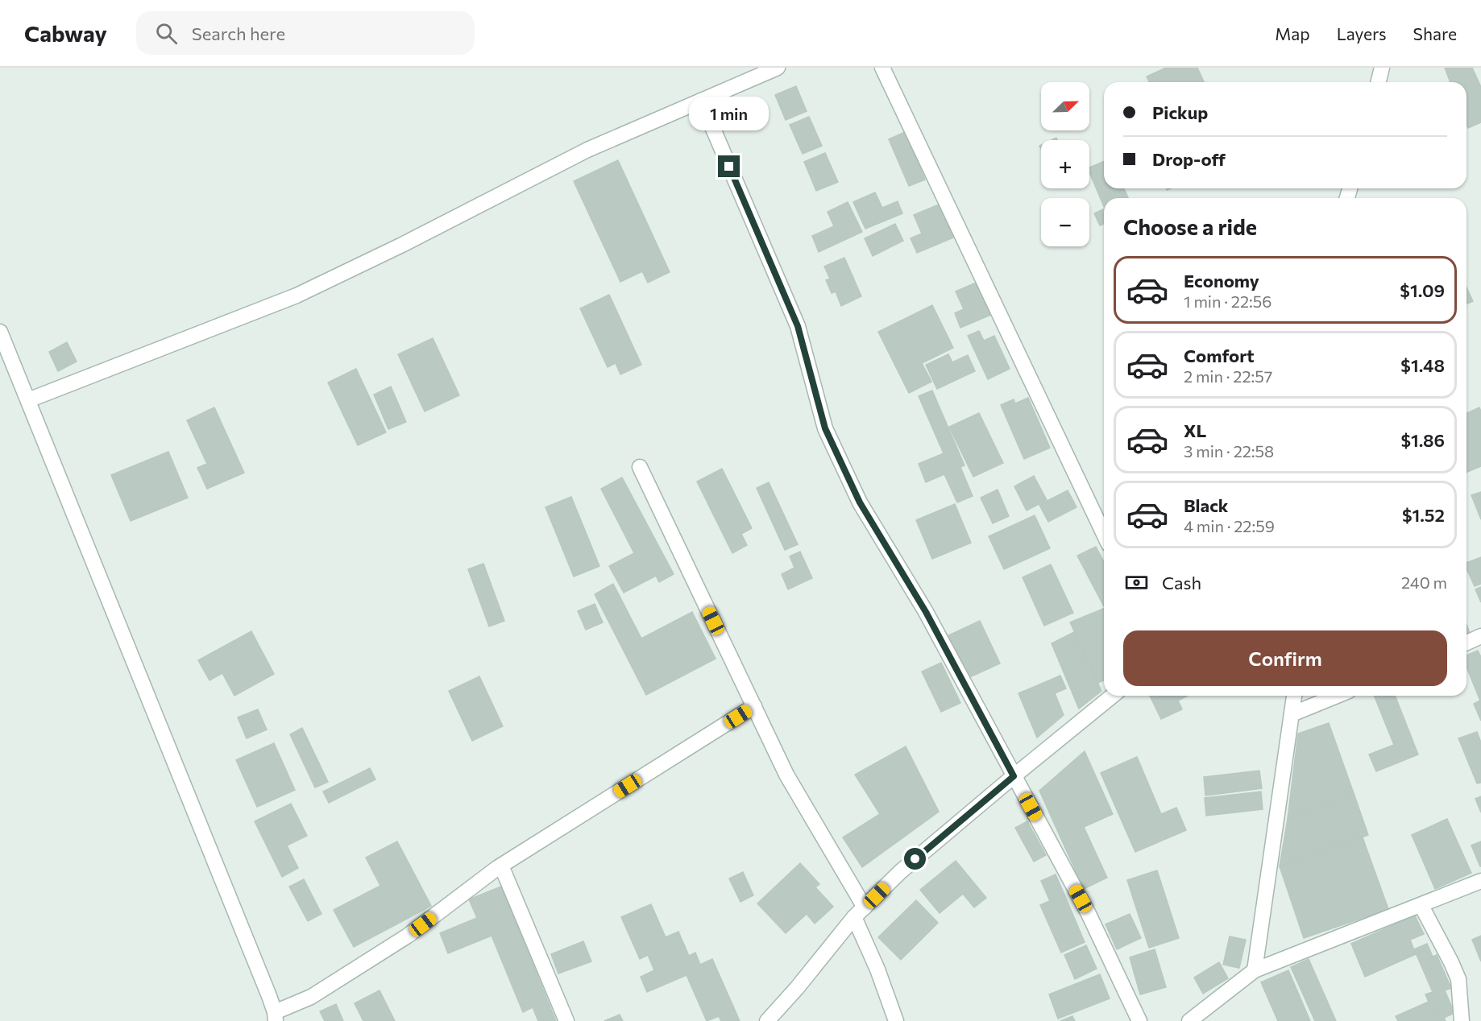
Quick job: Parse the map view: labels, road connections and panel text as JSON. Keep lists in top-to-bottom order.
{
  "north": "top right",
  "page": {
    "header": "Cabway",
    "search": "Search here",
    "nav": ["Map", "Layers", "Share"],
    "map_buttons": ["+", "−"],
    "banner": ["Pickup", "Drop-off"],
    "bubble": "1 min",
    "heading": "Choose a ride",
    "list": [
      {
        "name": "Economy",
        "note": "1 min · 22:56",
        "value": "$1.09"
      },
      {
        "name": "Comfort",
        "note": "2 min · 22:57",
        "value": "$1.48"
      },
      {
        "name": "XL",
        "note": "3 min · 22:58",
        "value": "$1.86"
      },
      {
        "name": "Black",
        "note": "4 min · 22:59",
        "value": "$1.52"
      }
    ],
    "pay": ["Cash", "240 m"],
    "buttons": "Confirm"
  }
}
